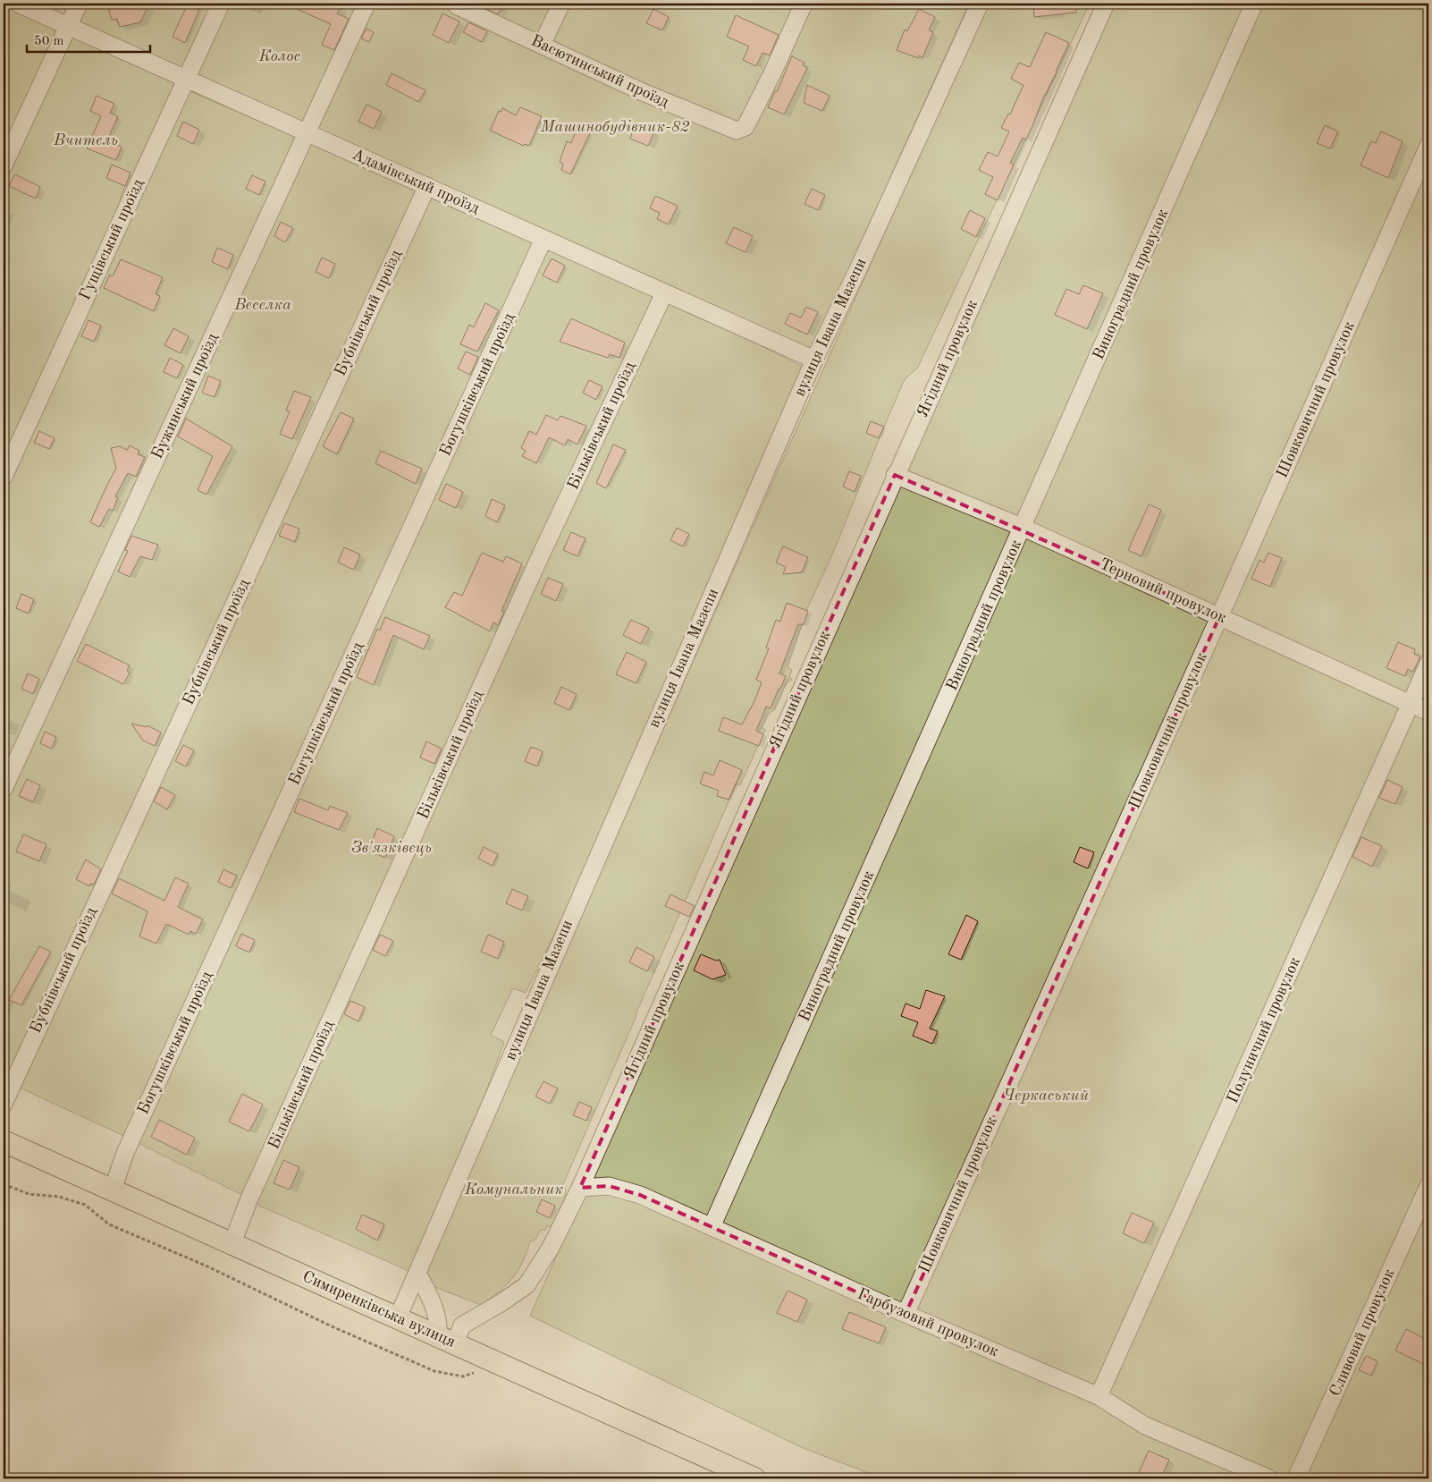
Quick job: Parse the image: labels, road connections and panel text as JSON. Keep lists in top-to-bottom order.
{
  "streets": {
    "main road": ["Симиренківська вулиця"],
    "street": [
      "Васютинський проїзд",
      "Адамівський проїзд",
      "Гущівський проїзд",
      "Виноградний провулок",
      "Бубнівський проїзд",
      "вулиця Івана Мазепи",
      "Ягідний провулок",
      "Богушківський проїзд",
      "Бужинський проїзд",
      "Шовковичний провулок",
      "Більківський проїзд",
      "Терновий провулок",
      "Полуничний провулок",
      "Гарбузовий провулок",
      "Сливовий провулок"
    ]
  },
  "crossings": [
    ["Адамівський проїзд", "Гущівський проїзд"],
    ["Адамівський проїзд", "Бубнівський проїзд"],
    ["Адамівський проїзд", "вулиця Івана Мазепи"],
    ["Адамівський проїзд", "Богушківський проїзд"],
    ["Адамівський проїзд", "Бужинський проїзд"],
    ["Адамівський проїзд", "Більківський проїзд"],
    ["Виноградний провулок", "Терновий провулок"],
    ["Виноградний провулок", "Гарбузовий провулок"],
    ["вулиця Івана Мазепи", "Симиренківська вулиця"],
    ["Ягідний провулок", "Терновий провулок"],
    ["Ягідний провулок", "Симиренківська вулиця"],
    ["Ягідний провулок", "Гарбузовий провулок"],
    ["Богушківський проїзд", "Симиренківська вулиця"],
    ["Шовковичний провулок", "Терновий провулок"],
    ["Шовковичний провулок", "Гарбузовий провулок"],
    ["Більківський проїзд", "Симиренківська вулиця"],
    ["Терновий провулок", "Полуничний провулок"],
    ["Полуничний провулок", "Гарбузовий провулок"]
  ],
  "parks": [
    "Колос",
    "Машинобудівник-82",
    "Вчитель",
    "Веселка",
    "Зв'язківець",
    "Черкаський",
    "Комунальник"
  ],
  "scale_bar": "50 m"
}
